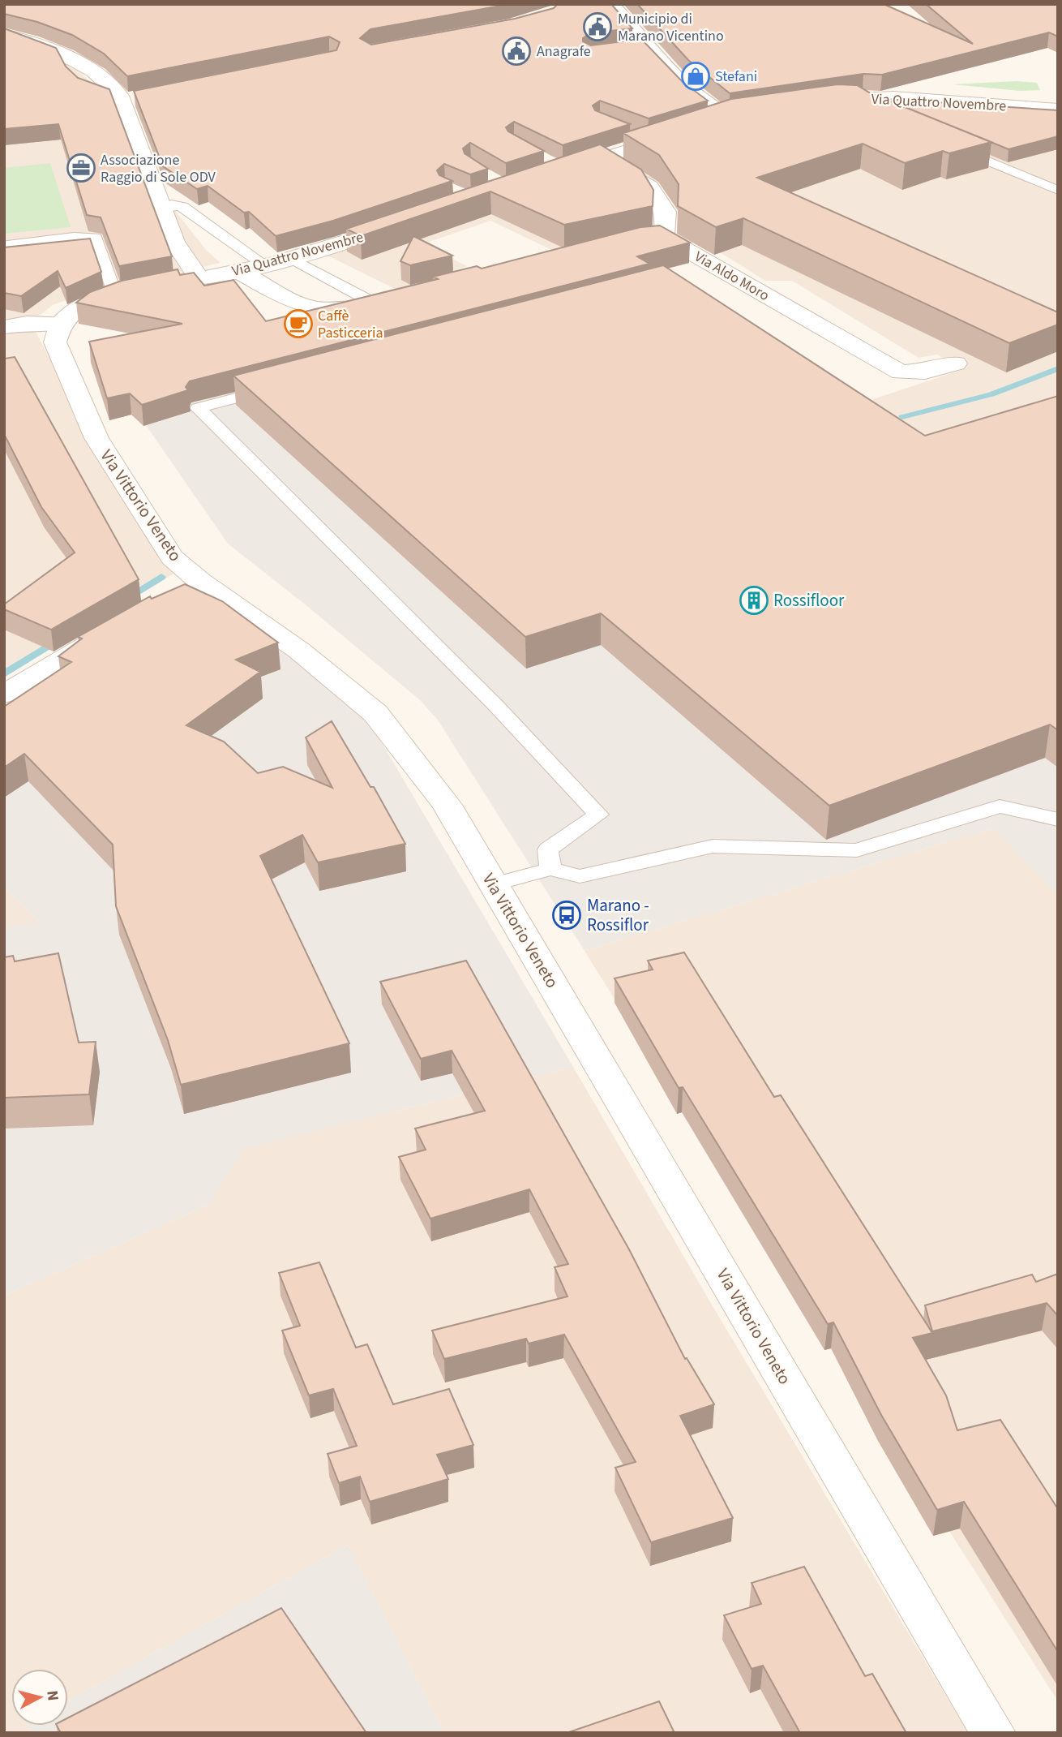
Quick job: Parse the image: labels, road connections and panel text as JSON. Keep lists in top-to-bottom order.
{
  "streets": {
    "street": ["Via Quattro Novembre", "Via Aldo Moro", "Via Vittorio Veneto"]
  },
  "places": {
    "public building": ["Municipio di Marano Vicentino", "Anagrafe"],
    "shop": ["Stefani"],
    "office": ["Associazione Raggio di Sole ODV"],
    "cafe": ["Caffè Pasticceria"],
    "building": ["Rossifloor"],
    "bus stop": ["Marano - Rossiflor"]
  },
  "north": "right"
}
